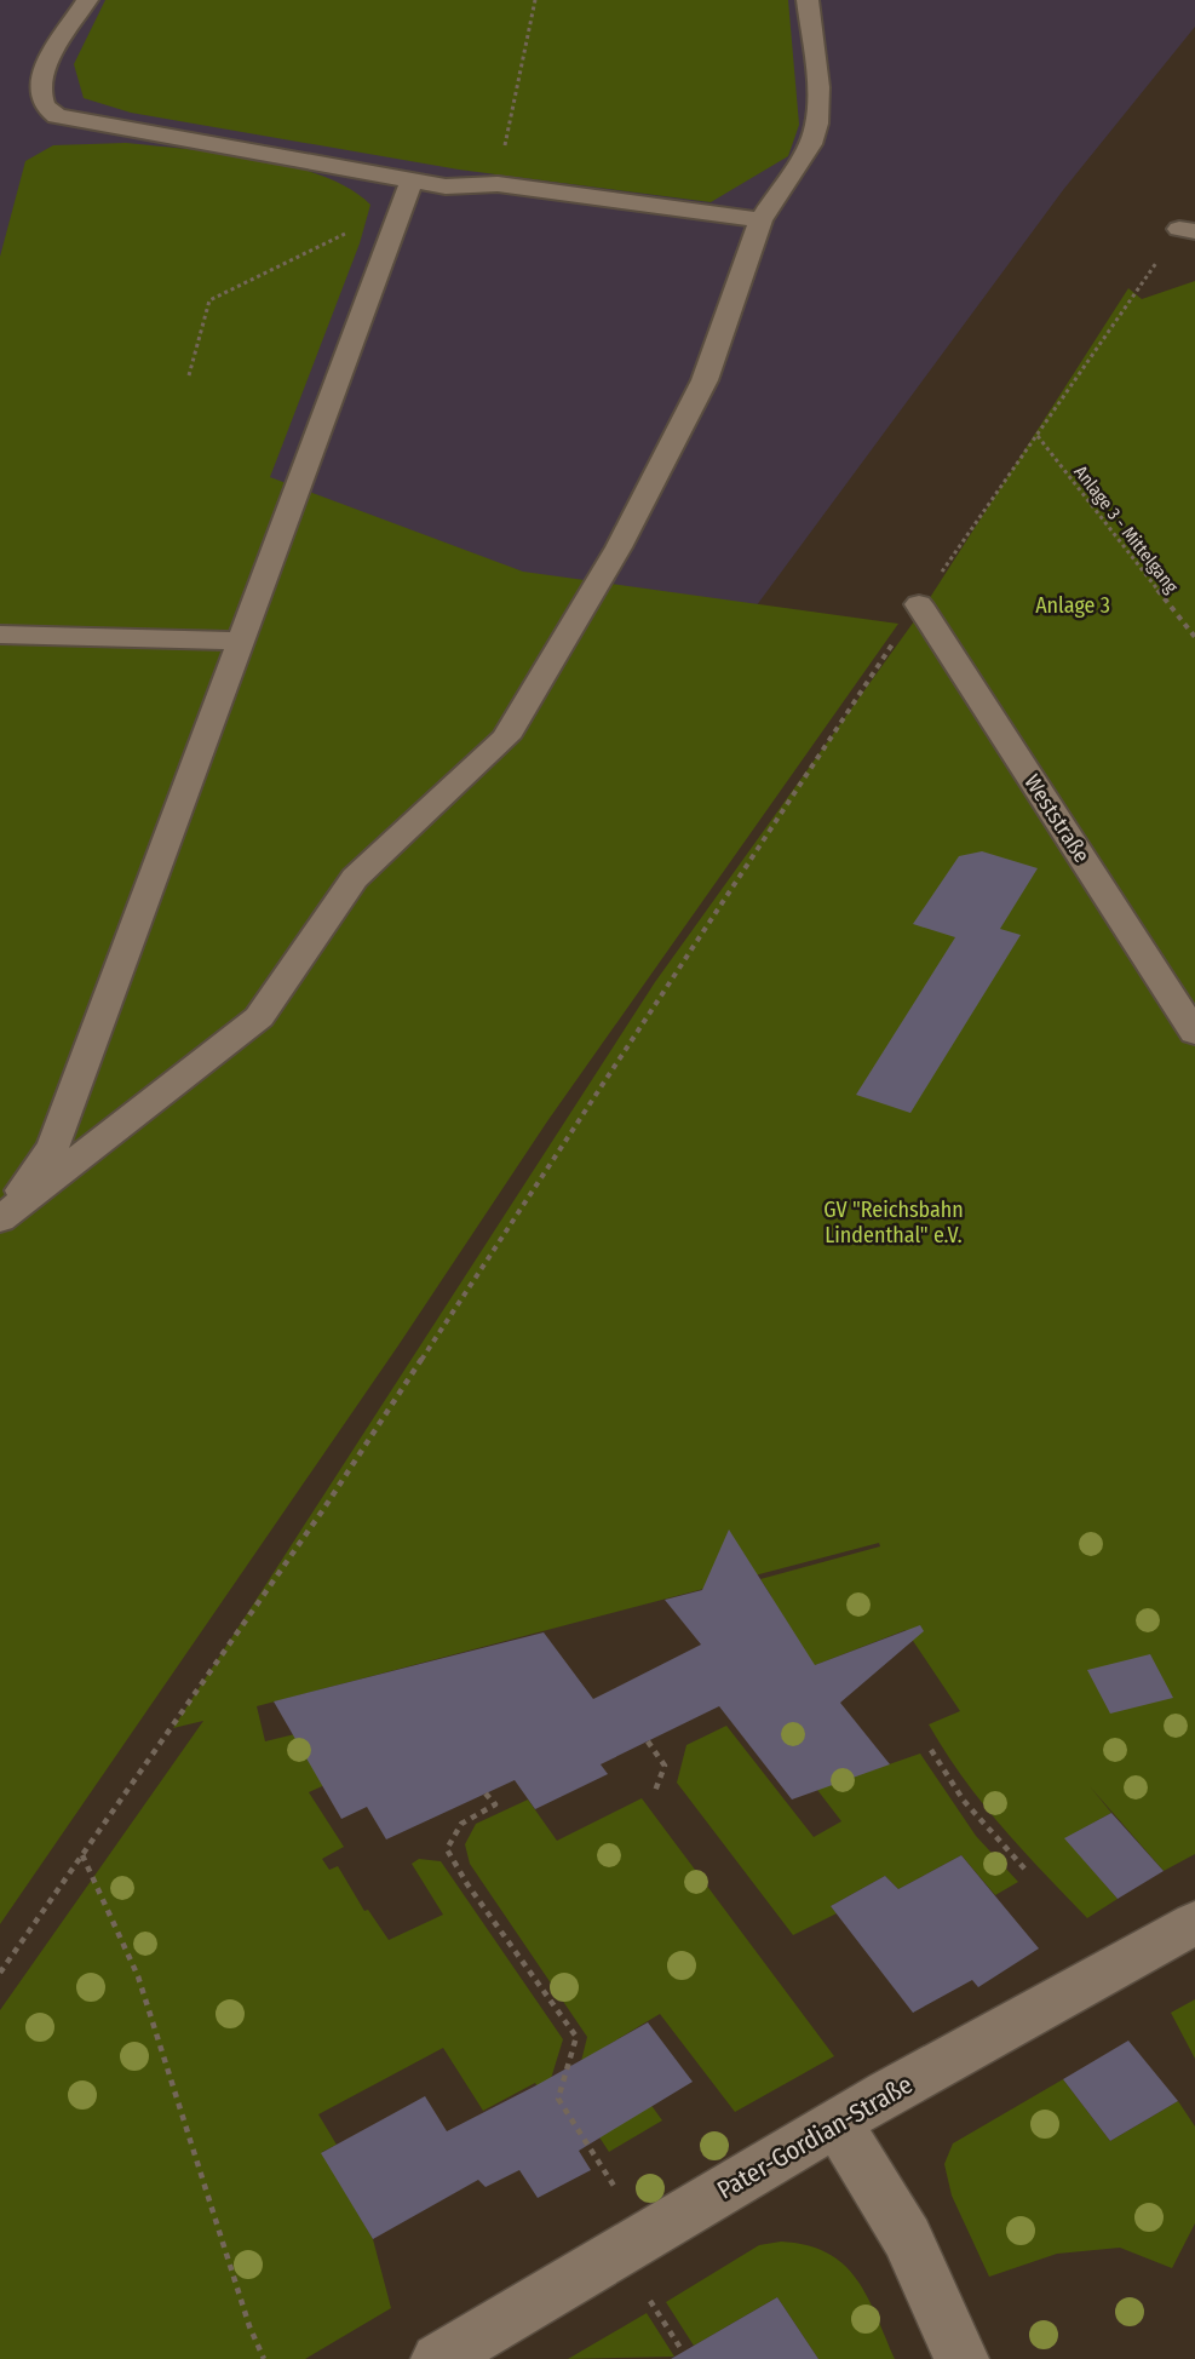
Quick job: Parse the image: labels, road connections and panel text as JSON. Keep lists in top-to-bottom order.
{
  "streets": {
    "street": ["Pater-Gordian-Straße"],
    "lane": ["Weststraße"],
    "path": ["Anlage 3 - Mittelgang"]
  },
  "parks": ["Anlage 3", "GV \"Reichsbahn Lindenthal\" e.V."]
}
